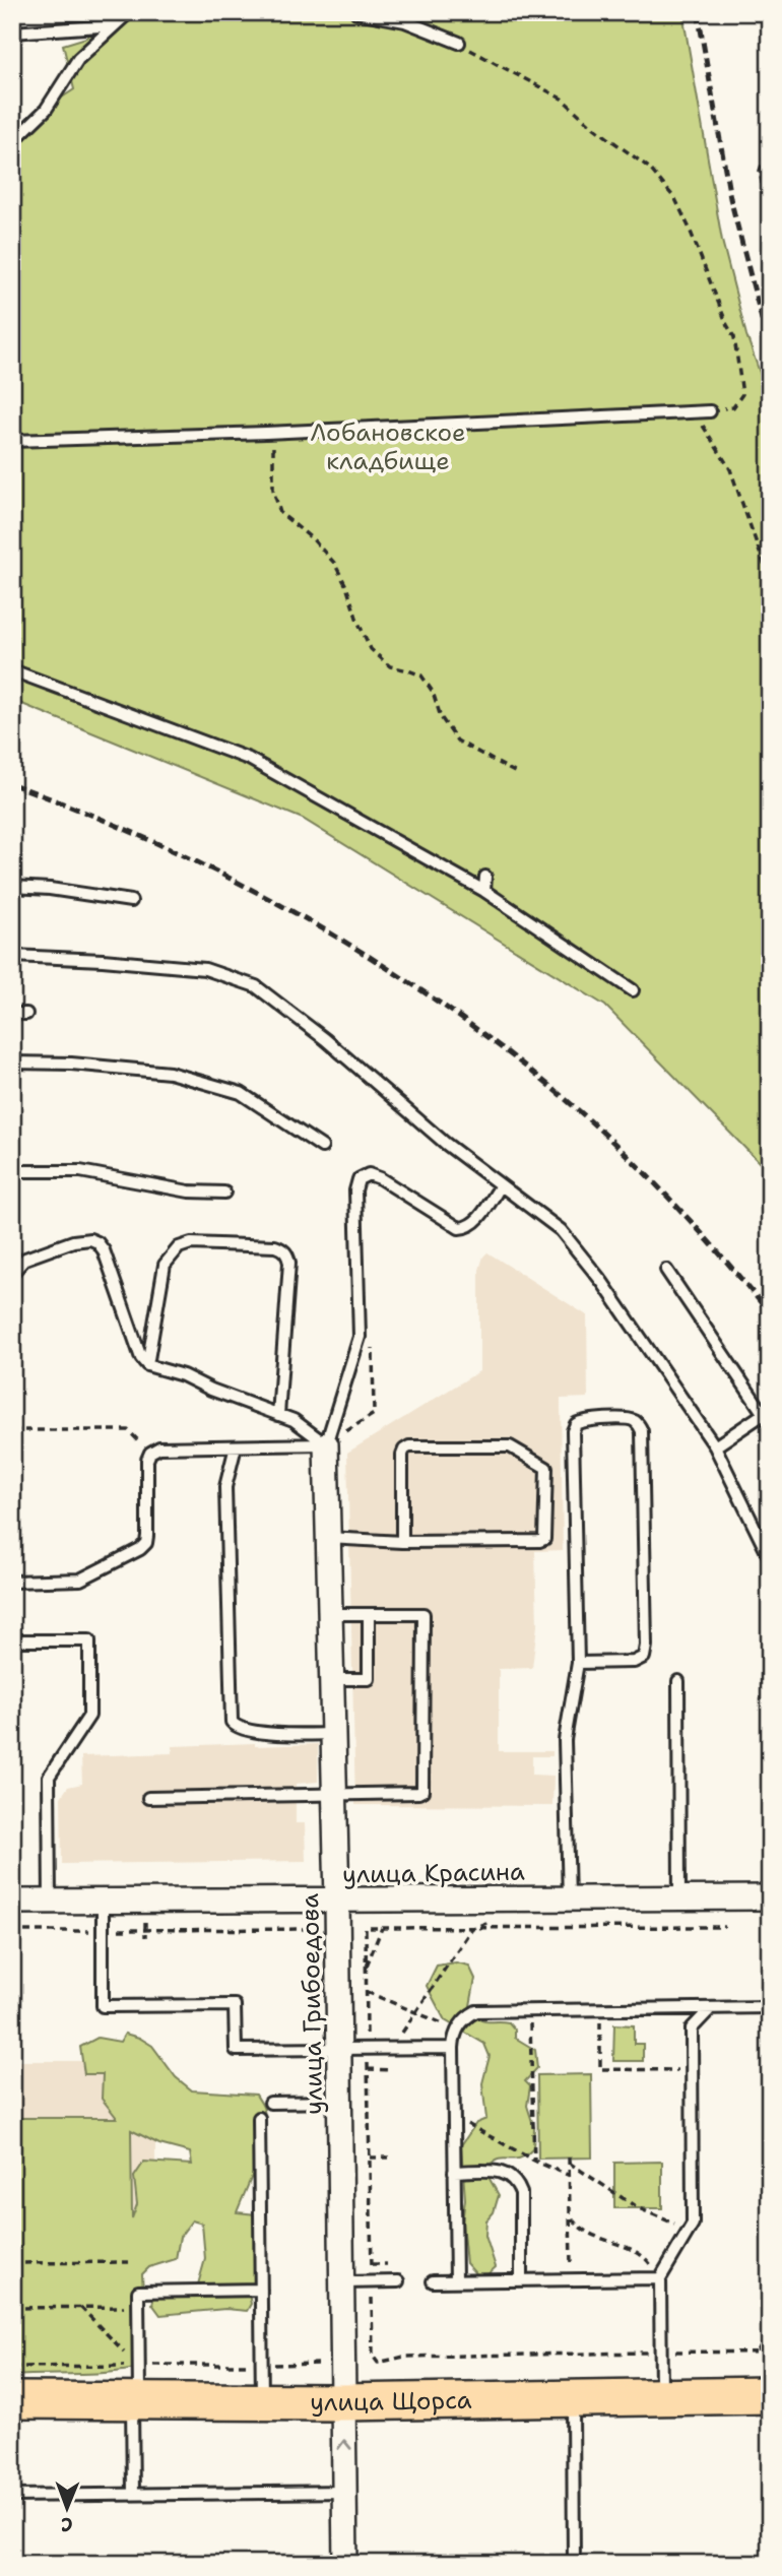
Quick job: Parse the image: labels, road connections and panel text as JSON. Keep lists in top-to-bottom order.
{
  "streets": {
    "main road": ["улица Щорса"],
    "street": ["улица Красина", "улица Грибоедова"]
  },
  "crossings": [
    ["улица Красина", "улица Грибоедова"],
    ["улица Грибоедова", "улица Щорса"]
  ],
  "parks": ["Лобановское кладбище"],
  "north": "bottom"
}
